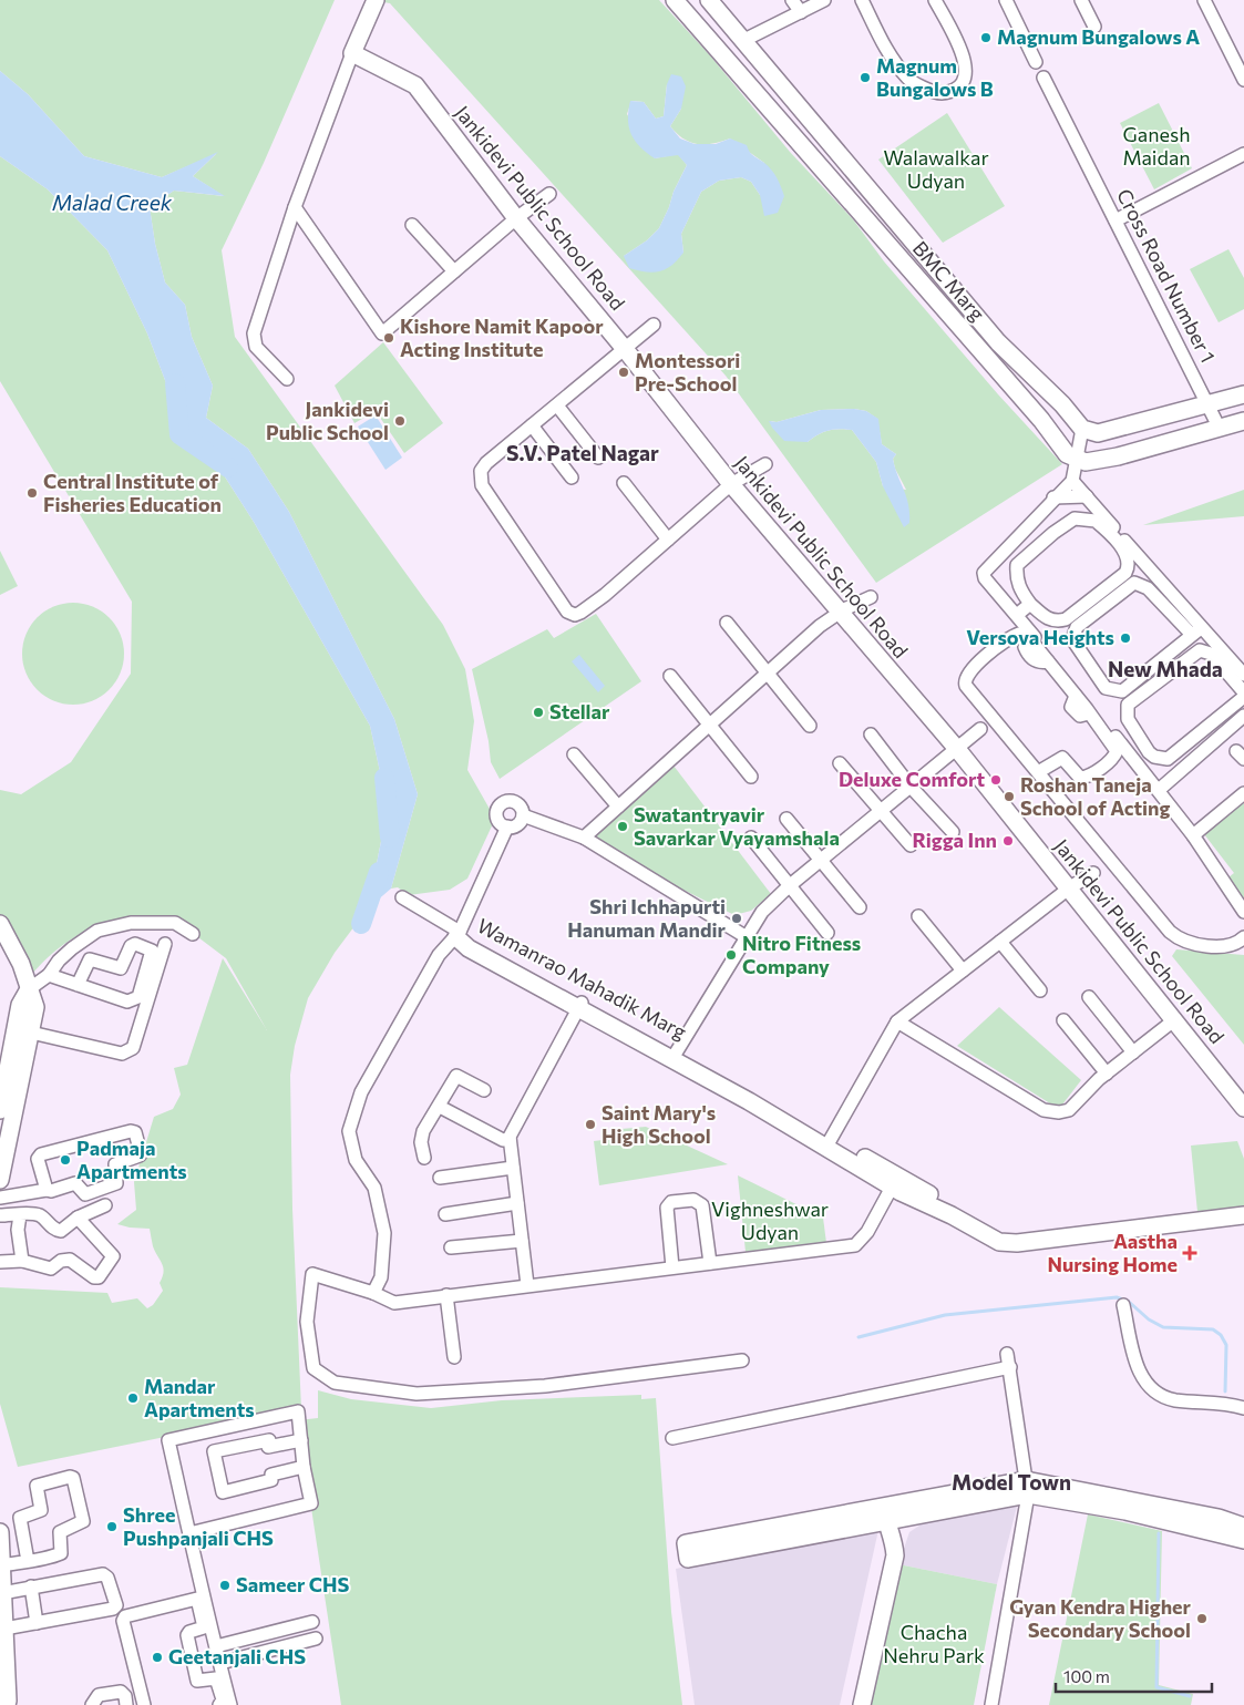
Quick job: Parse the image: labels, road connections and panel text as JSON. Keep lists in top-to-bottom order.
{
  "streets": {
    "street": [
      "Jankidevi Public School Road",
      "Cross Road Number 1",
      "BMC Marg",
      "Wamanrao Mahadik Marg"
    ]
  },
  "districts": ["S.V. Patel Nagar", "New Mhada", "Model Town"],
  "water": ["Malad Creek"],
  "parks": [
    "Ganesh Maidan",
    "Walawalkar Udyan",
    "Vighneshwar Udyan",
    "Chacha Nehru Park"
  ],
  "places": {
    "other": [
      "Magnum Bungalows A",
      "Magnum Bungalows B",
      "Kishore Namit Kapoor Acting Institute",
      "Montessori Pre-School",
      "Jankidevi Public School",
      "Central Institute of Fisheries Education",
      "Versova Heights",
      "Stellar",
      "Deluxe Comfort",
      "Roshan Taneja School of Acting",
      "Swatantryavir Savarkar Vyayamshala",
      "Rigga Inn",
      "Shri Ichhapurti Hanuman Mandir",
      "Nitro Fitness Company",
      "Saint Mary's High School",
      "Padmaja Apartments",
      "Mandar Apartments",
      "Shree Pushpanjali CHS",
      "Sameer CHS",
      "Gyan Kendra Higher Secondary School",
      "Geetanjali CHS"
    ],
    "health": ["Aastha Nursing Home"]
  },
  "scale_bar": "100 m"
}
